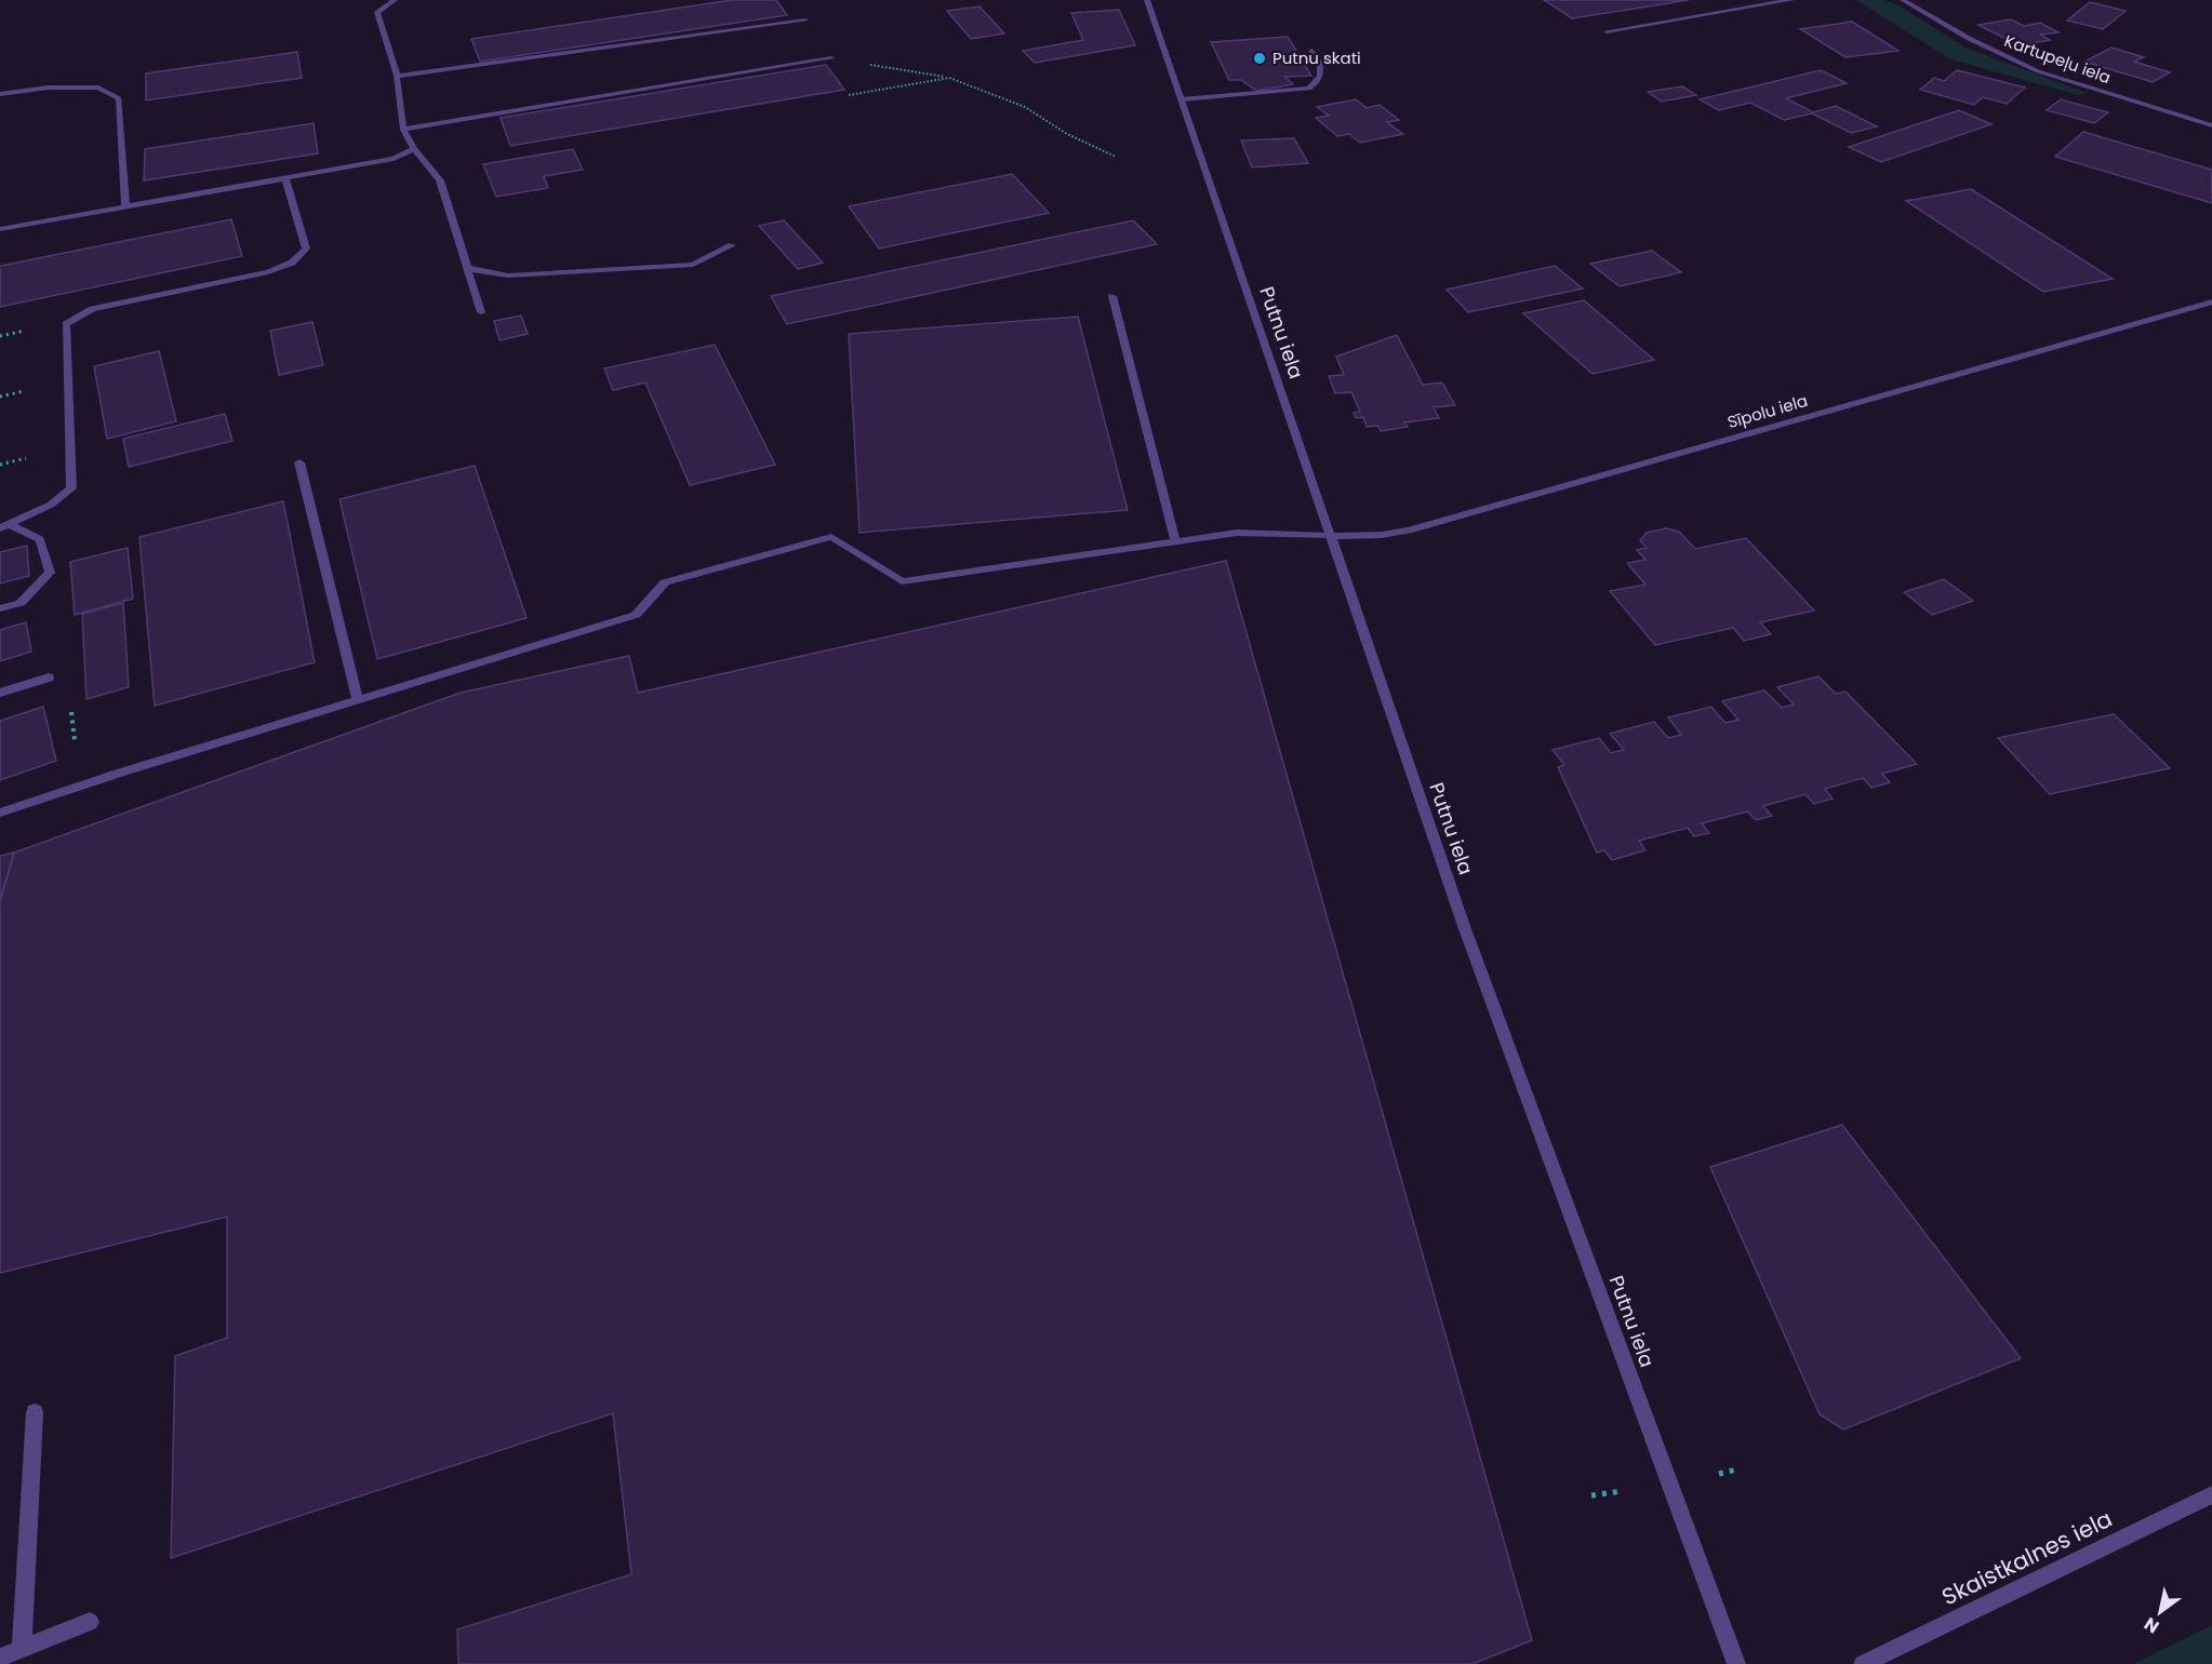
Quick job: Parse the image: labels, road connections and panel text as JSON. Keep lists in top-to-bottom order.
{
  "streets": {
    "street": [
      "Kartupeļu iela",
      "Putnu iela",
      "Sīpolu iela",
      "Skaistkalnes iela"
    ]
  },
  "crossings": [
    ["Putnu iela", "Sīpolu iela"]
  ],
  "places": ["Putnu skati"],
  "north": "bottom left"
}
